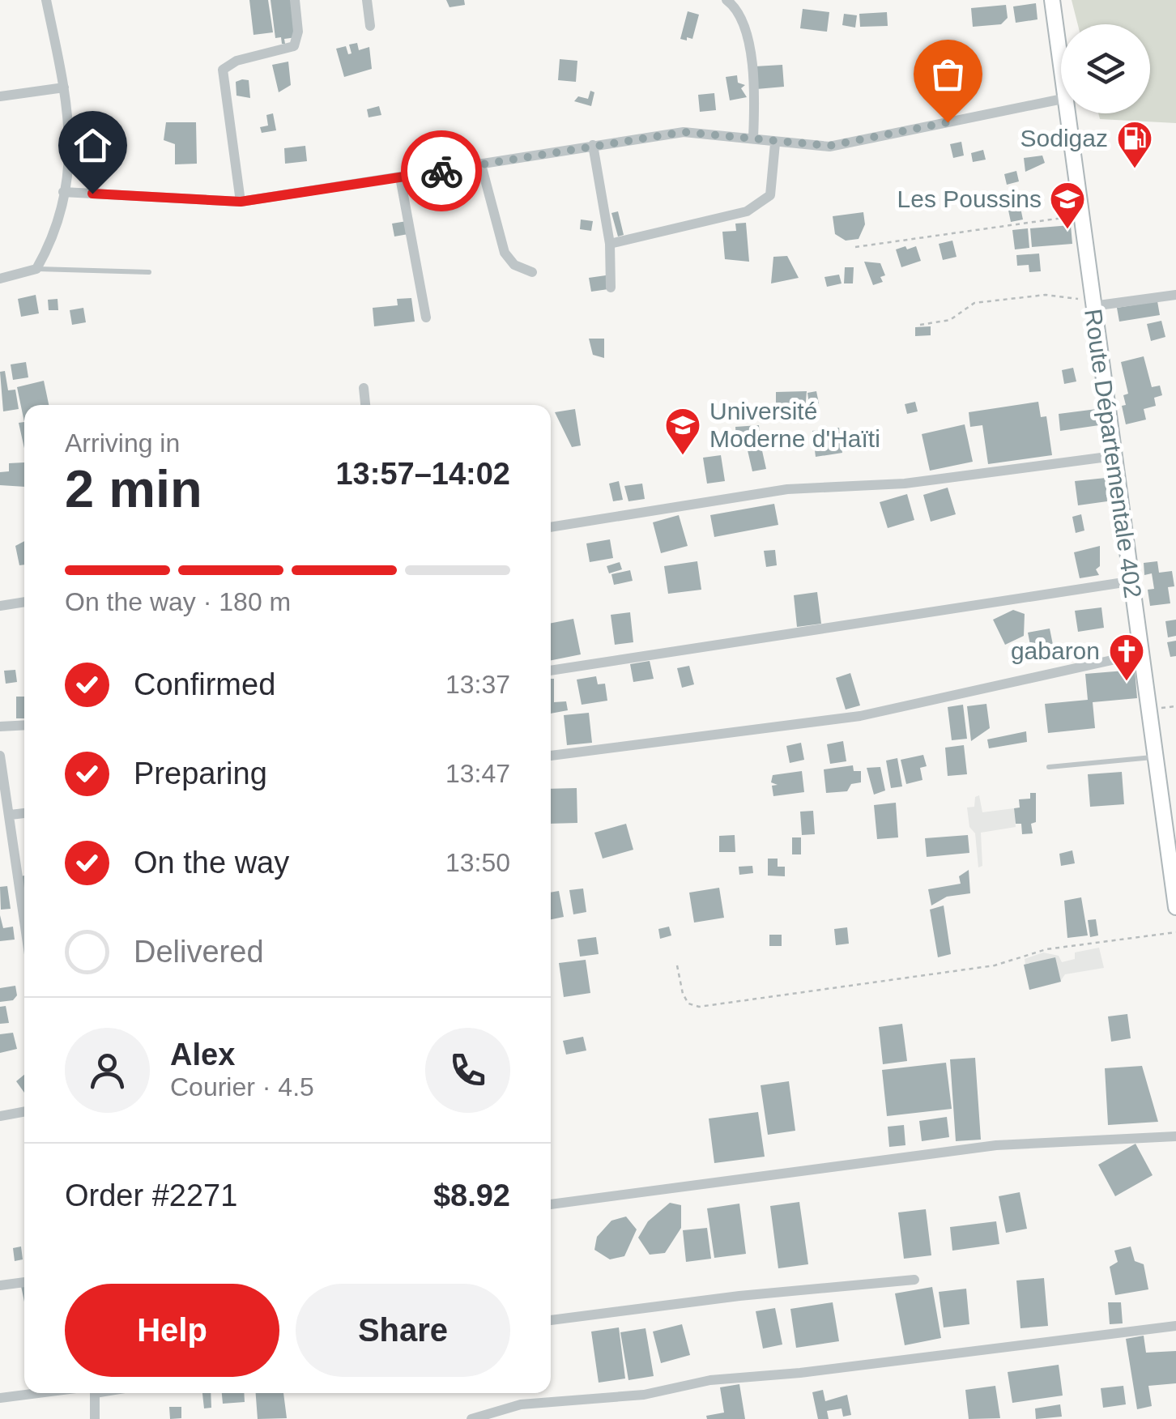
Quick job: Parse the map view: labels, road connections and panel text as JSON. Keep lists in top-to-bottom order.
{
  "streets": {
    "main road": ["Route Départementale 402"]
  },
  "places": {
    "fuel station": ["Sodigaz"],
    "school or university": ["Les Poussins", "Université Moderne d'Haïti"],
    "church": ["gabaron"]
  },
  "page": {
    "heading": ["2 min", "Arriving in", "13:57–14:02"],
    "panel": [
      "Alex",
      "Courier · 4.5",
      "Order #2271",
      "$8.92"
    ],
    "bar": "On the way · 180 m",
    "list": [
      ["Confirmed", "13:37"],
      ["Preparing", "13:47"],
      ["On the way", "13:50"],
      "Delivered"
    ],
    "buttons": ["Help", "Share"]
  }
}
